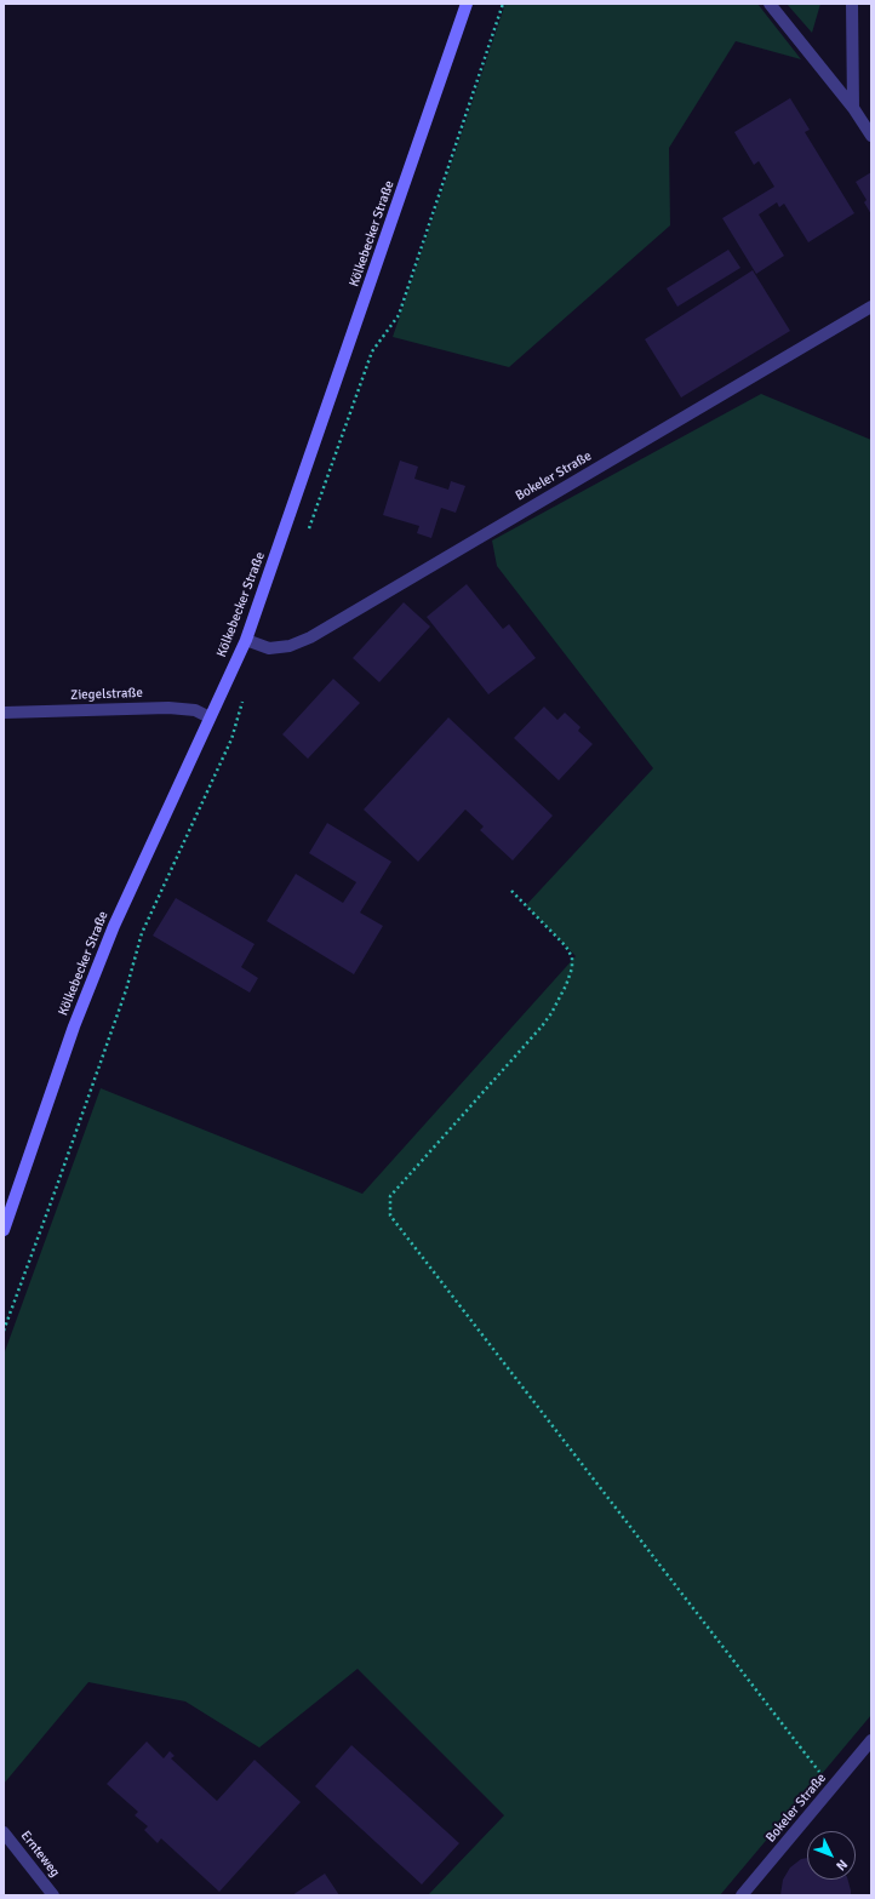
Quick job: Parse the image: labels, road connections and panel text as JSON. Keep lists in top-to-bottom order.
{
  "streets": {
    "main road": ["Kölkebecker Straße"],
    "street": ["Bokeler Straße", "Ziegelstraße", "Ernteweg"]
  },
  "crossings": [
    ["Kölkebecker Straße", "Bokeler Straße"],
    ["Kölkebecker Straße", "Ziegelstraße"]
  ],
  "north": "bottom right"
}
